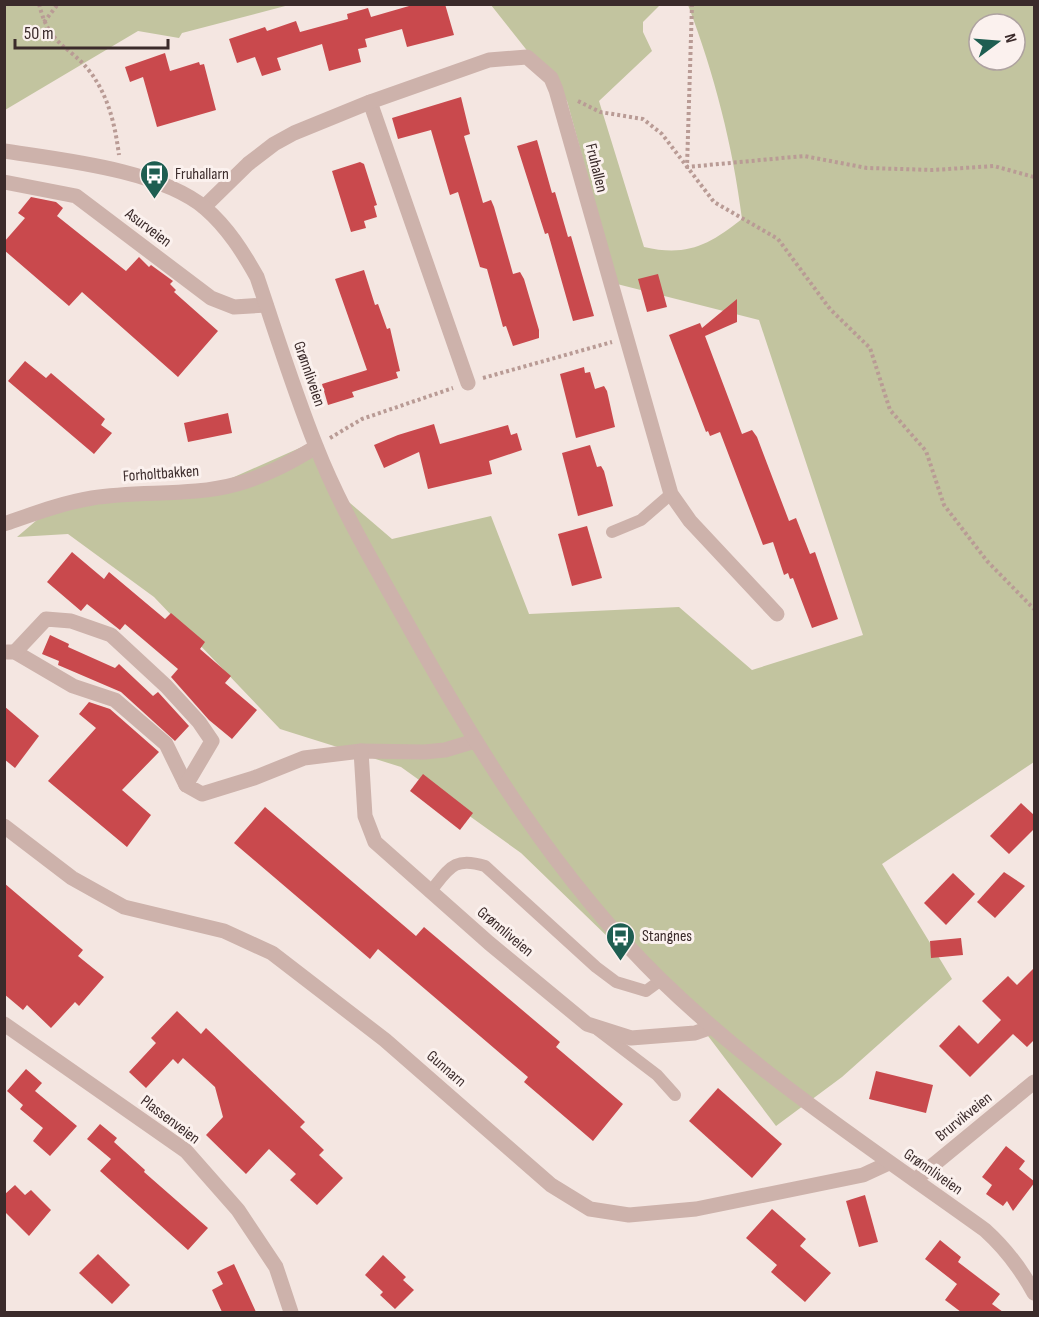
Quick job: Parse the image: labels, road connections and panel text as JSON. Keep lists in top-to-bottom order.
{
  "streets": {
    "street": [
      "Fruhallen",
      "Asurveien",
      "Grønnliveien",
      "Forholtbakken",
      "Gunnarn",
      "Brurvikveien",
      "Plassenveien"
    ]
  },
  "crossings": [
    ["Fruhallen", "Grønnliveien"],
    ["Asurveien", "Grønnliveien"],
    ["Grønnliveien", "Forholtbakken"],
    ["Grønnliveien", "Gunnarn"],
    ["Grønnliveien", "Brurvikveien"]
  ],
  "places": {
    "bus stop": ["Fruhallarn", "Stangnes"]
  },
  "scale_bar": "50 m",
  "north": "right"
}
